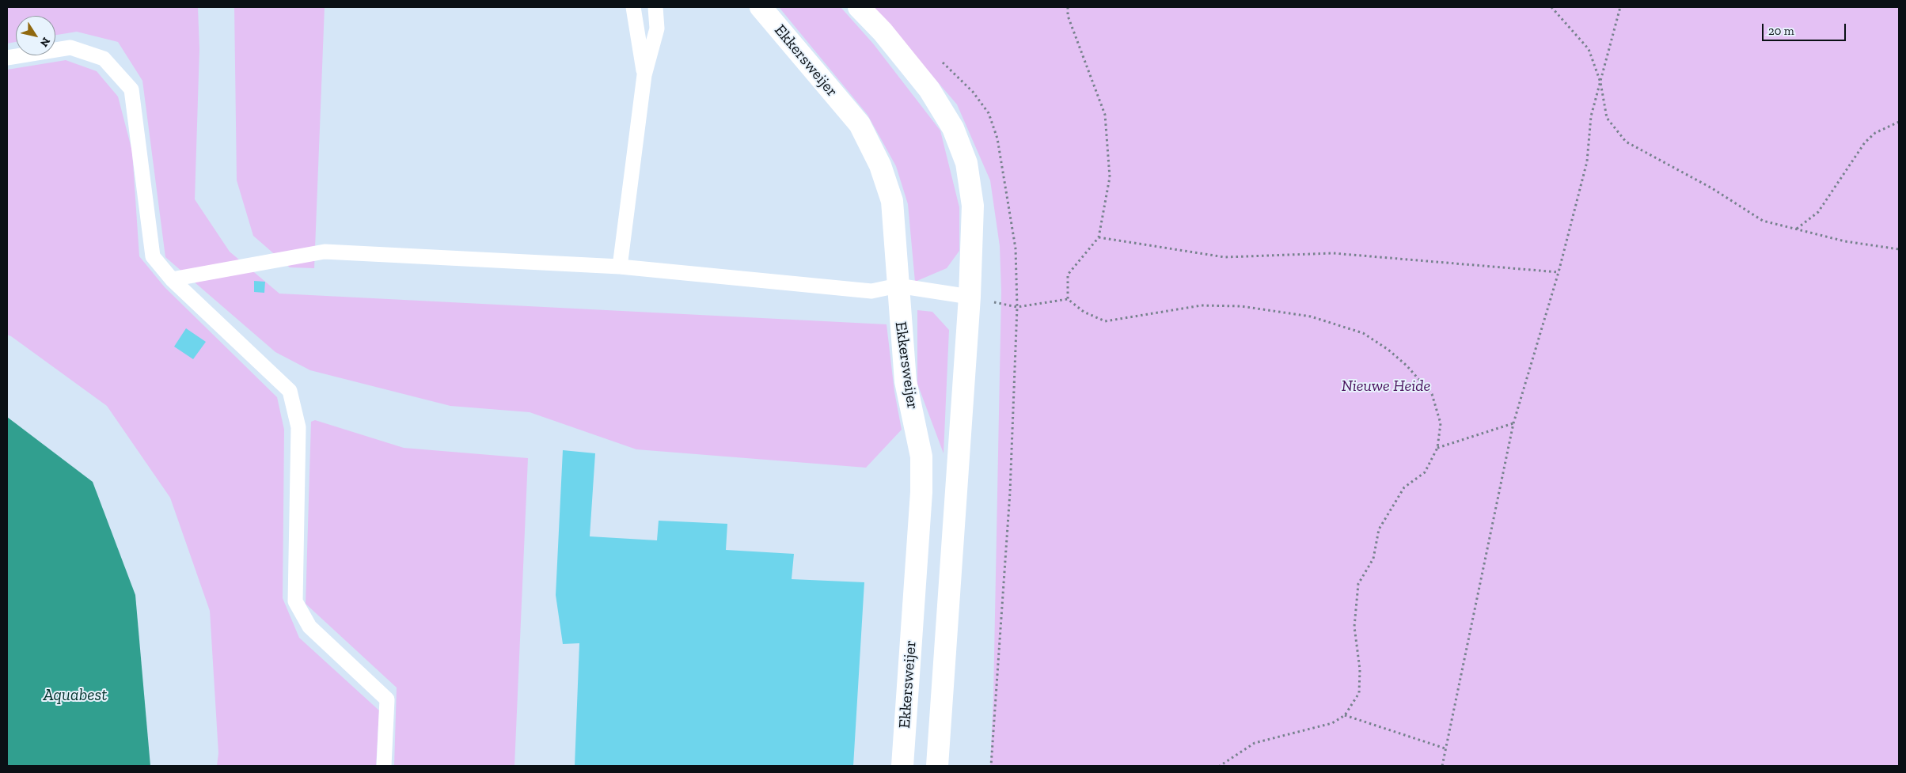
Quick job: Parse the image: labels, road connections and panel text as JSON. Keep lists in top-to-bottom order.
{
  "streets": {
    "street": ["Ekkersweijer"]
  },
  "water": ["Aquabest"],
  "parks": ["Nieuwe Heide"],
  "scale_bar": "20 m",
  "north": "bottom right"
}
